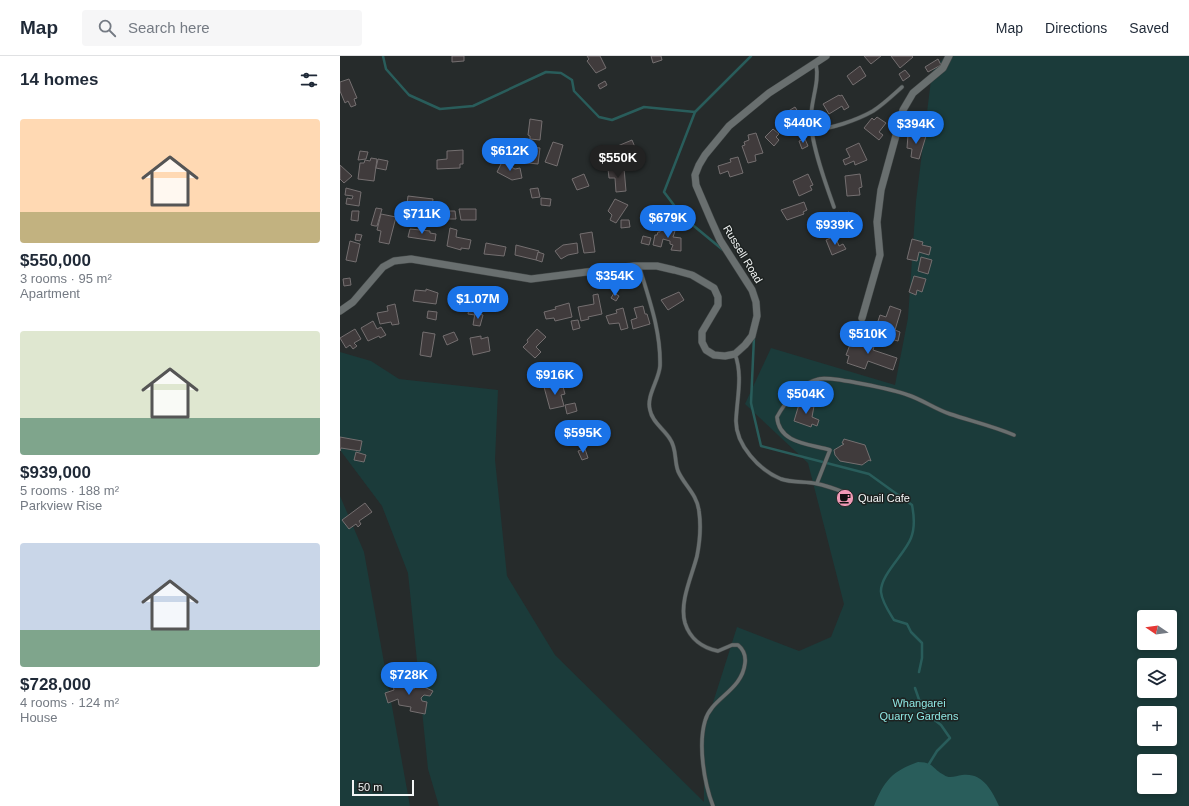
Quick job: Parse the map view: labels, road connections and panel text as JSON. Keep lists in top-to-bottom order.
{
  "streets": {
    "street": ["Russell Road"]
  },
  "parks": ["Whangarei Quarry Gardens"],
  "places": {
    "cafe": ["Quail Cafe"]
  },
  "scale_bar": "50 m",
  "north": "left",
  "page": {
    "header": "Map",
    "search": "Search here",
    "nav": ["Map", "Directions", "Saved"],
    "heading": "14 homes",
    "list": [
      {
        "name": "$550,000",
        "note": "3 rooms · 95 m² · Apartment"
      },
      {
        "name": "$939,000",
        "note": "5 rooms · 188 m² · Parkview Rise"
      },
      {
        "name": "$728,000",
        "note": "4 rooms · 124 m² · House"
      }
    ],
    "price": [
      "$440K",
      "$394K",
      "$612K",
      "$550K",
      "$711K",
      "$679K",
      "$939K",
      "$354K",
      "$1.07M",
      "$510K",
      "$916K",
      "$504K",
      "$595K",
      "$728K"
    ],
    "map_buttons": ["+", "−"],
    "scale": "50 m"
  }
}
